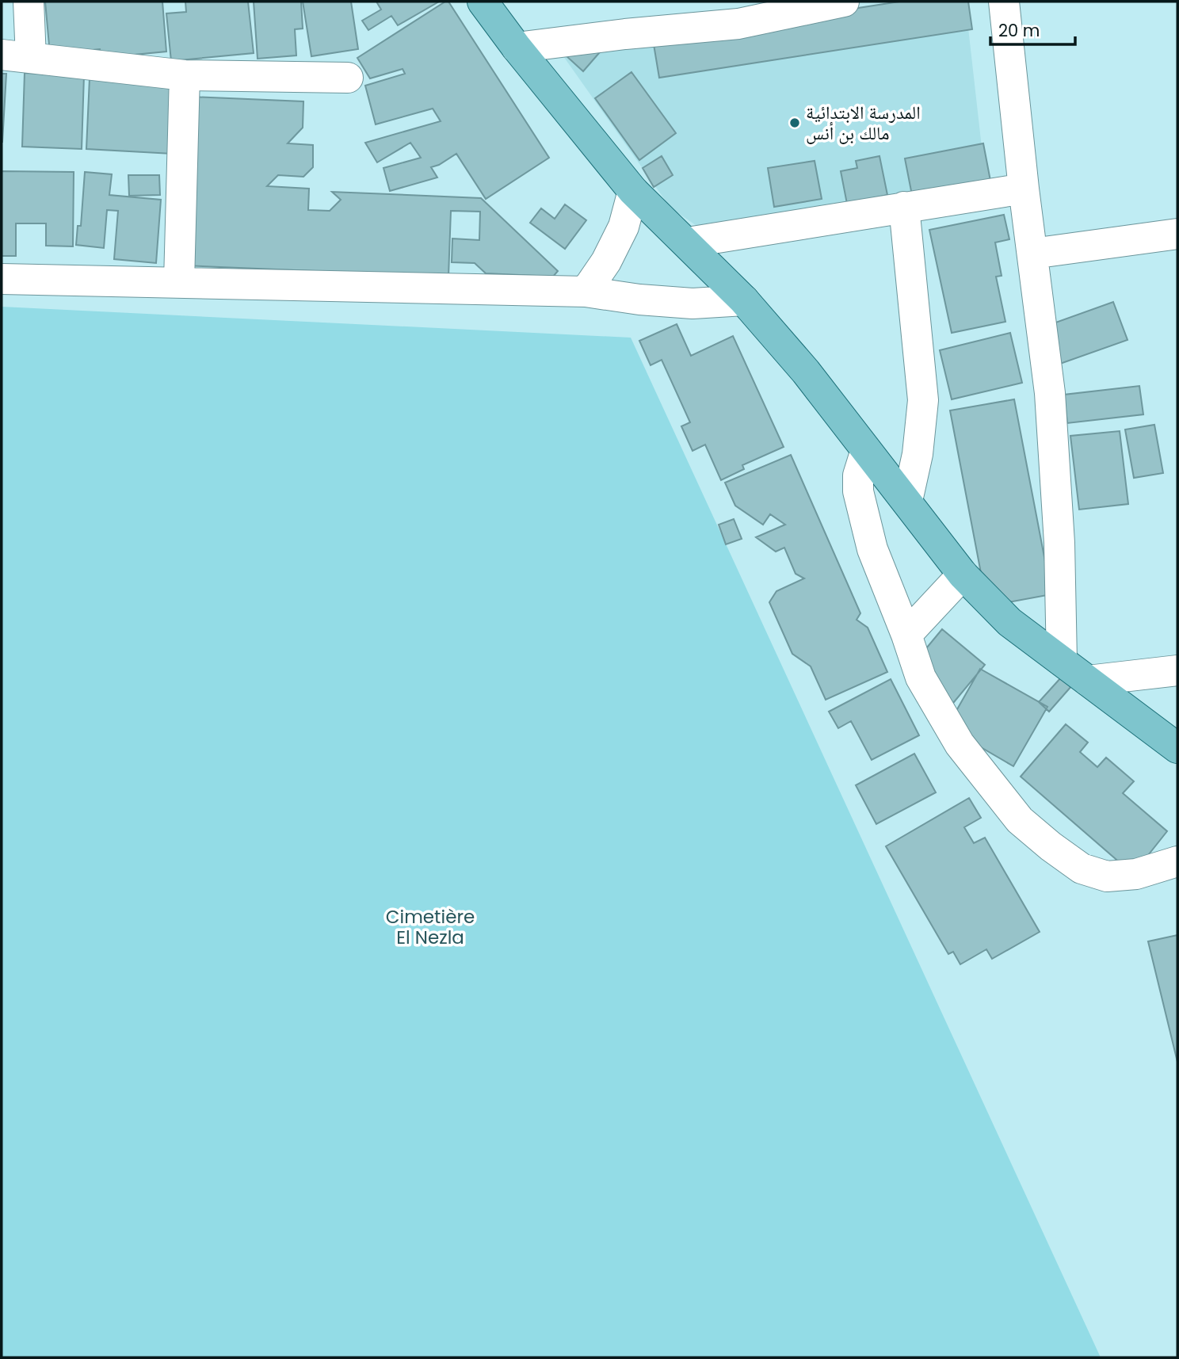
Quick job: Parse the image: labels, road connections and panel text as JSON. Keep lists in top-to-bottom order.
{
  "parks": ["Cimetière El Nezla"],
  "places": ["المدرسة الابتدائية مالك بن أنس"],
  "scale_bar": "20 m"
}
